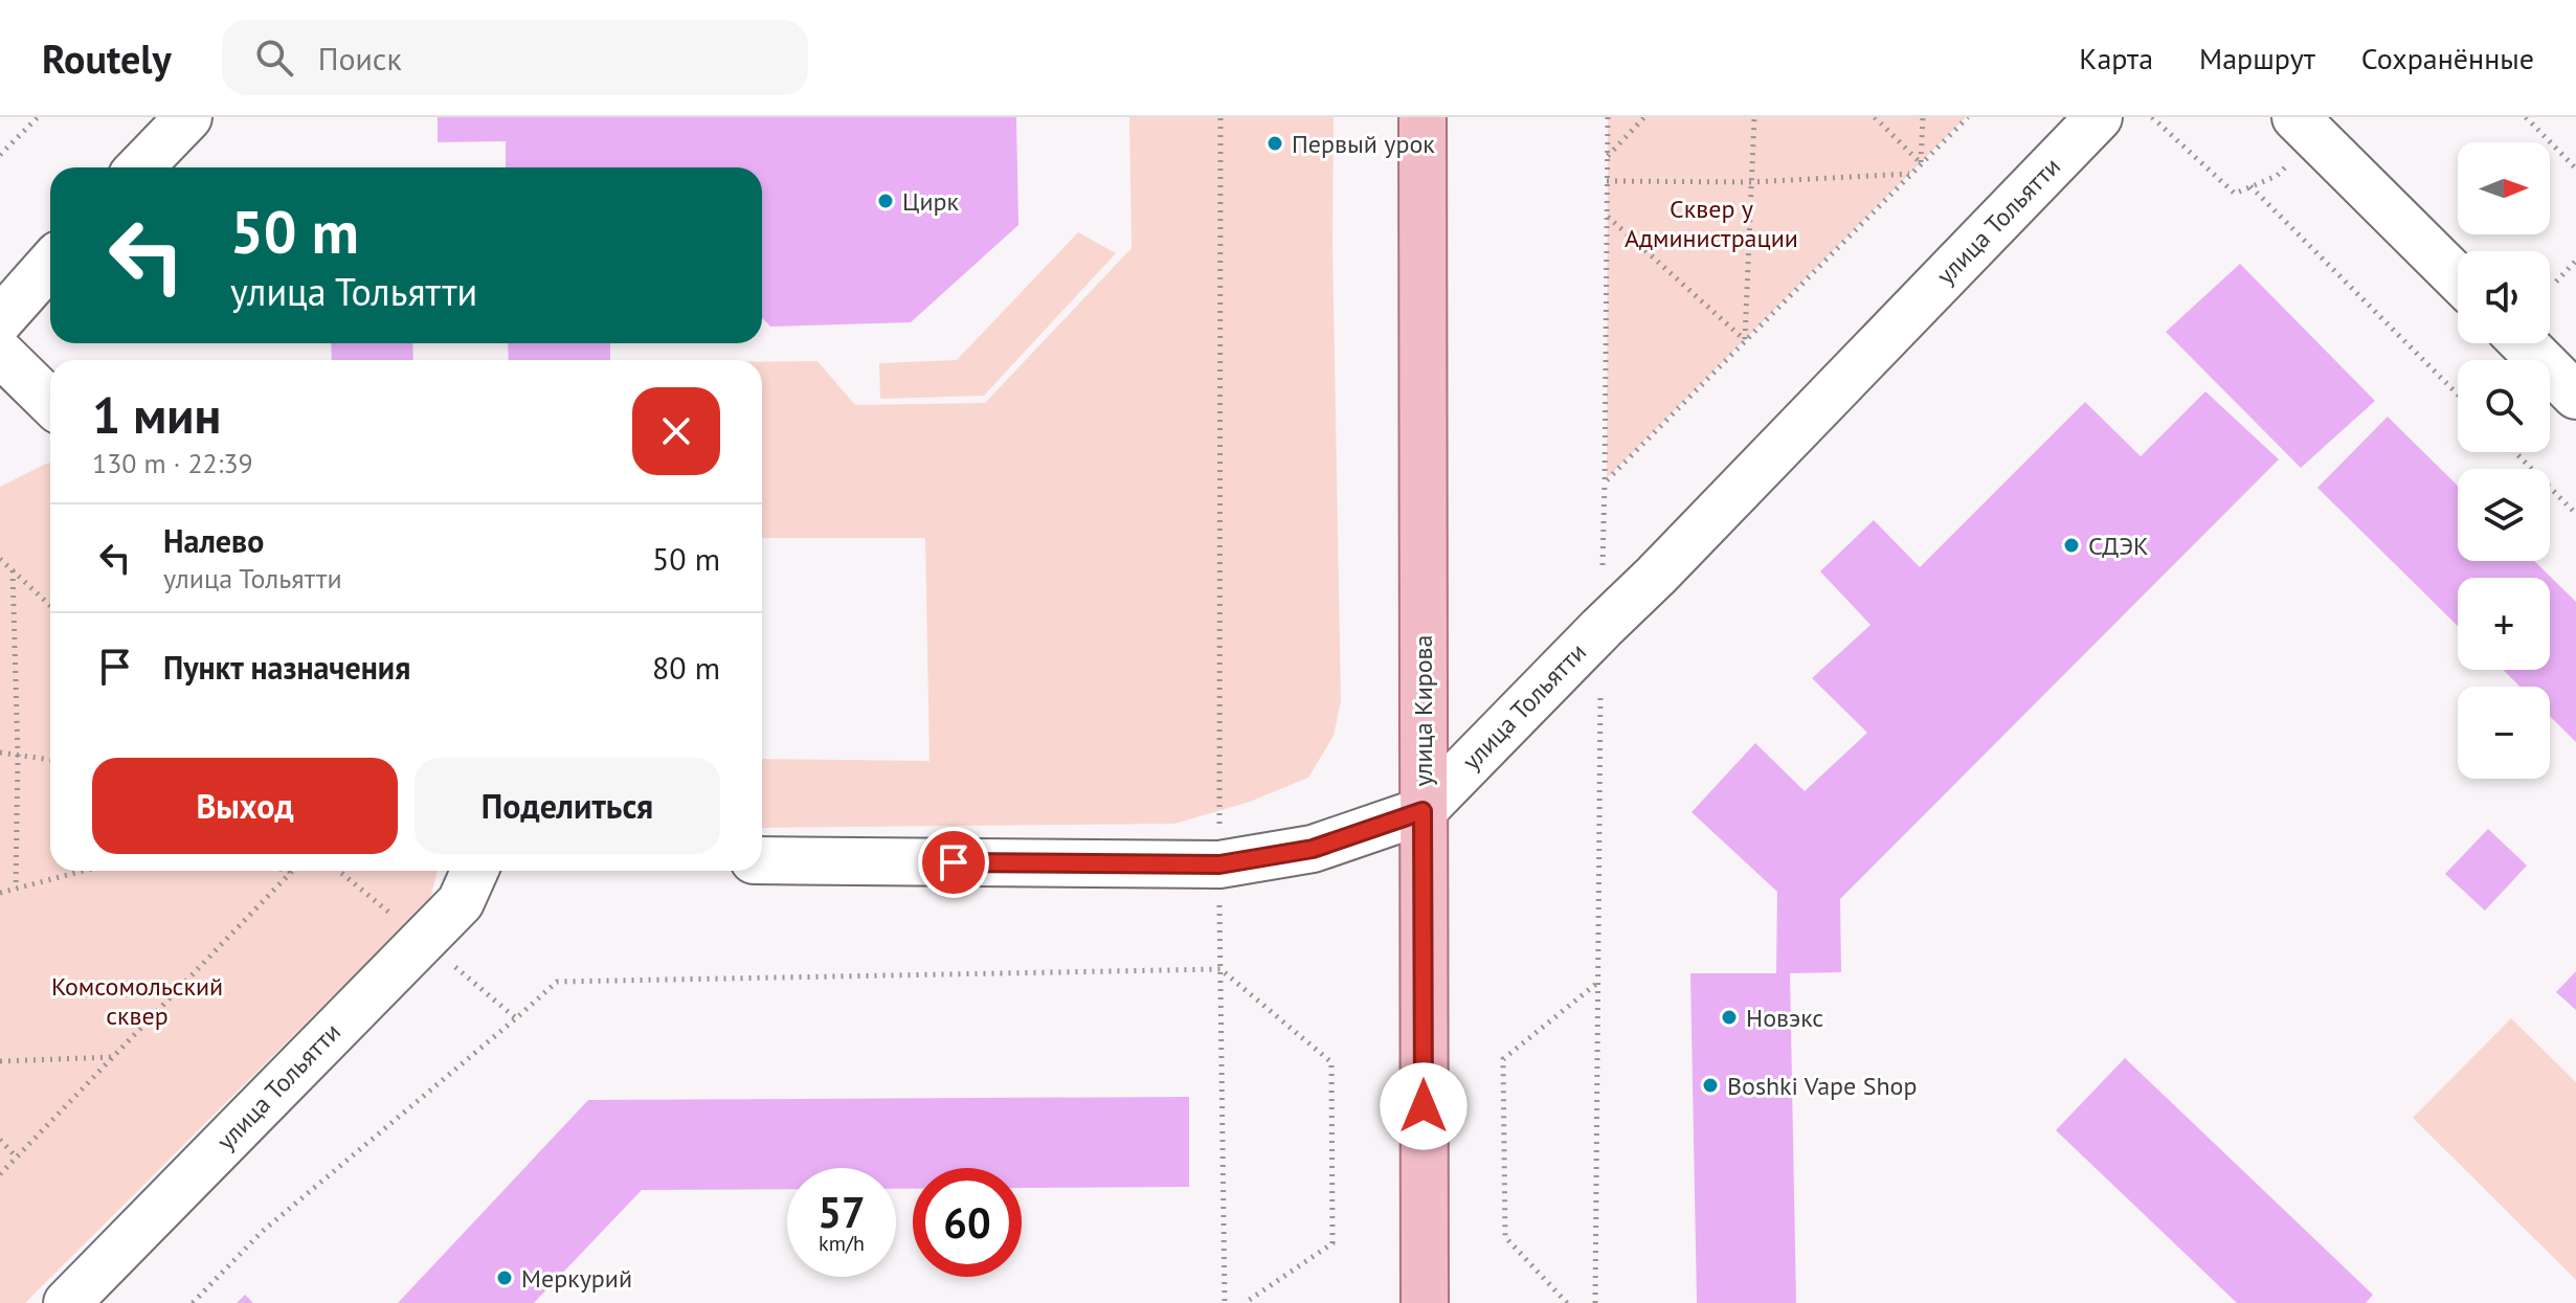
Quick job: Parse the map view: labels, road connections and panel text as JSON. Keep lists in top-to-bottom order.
{
  "streets": {
    "main road": ["улица Тольятти", "улица Кирова"]
  },
  "crossings": [
    ["улица Тольятти", "улица Кирова"]
  ],
  "parks": ["Сквер у Администрации", "Комсомольский сквер"],
  "places": [
    "Первый урок",
    "Цирк",
    "СДЭК",
    "Новэкс",
    "Boshki Vape Shop",
    "Меркурий"
  ],
  "north": "right",
  "page": {
    "header": "Routely",
    "search": "Поиск",
    "nav": ["Карта", "Маршрут", "Сохранённые"],
    "map_buttons": ["+", "−"],
    "turn": ["50 m", "улица Тольятти"],
    "heading": ["1 мин", "130 m · 22:39"],
    "list": [
      {
        "name": "Налево",
        "note": "улица Тольятти",
        "value": "50 m"
      },
      {
        "name": "Пункт назначения",
        "value": "80 m"
      }
    ],
    "buttons": ["Выход", "Поделиться"],
    "speed": "57 km/h",
    "limit": "60"
  }
}
